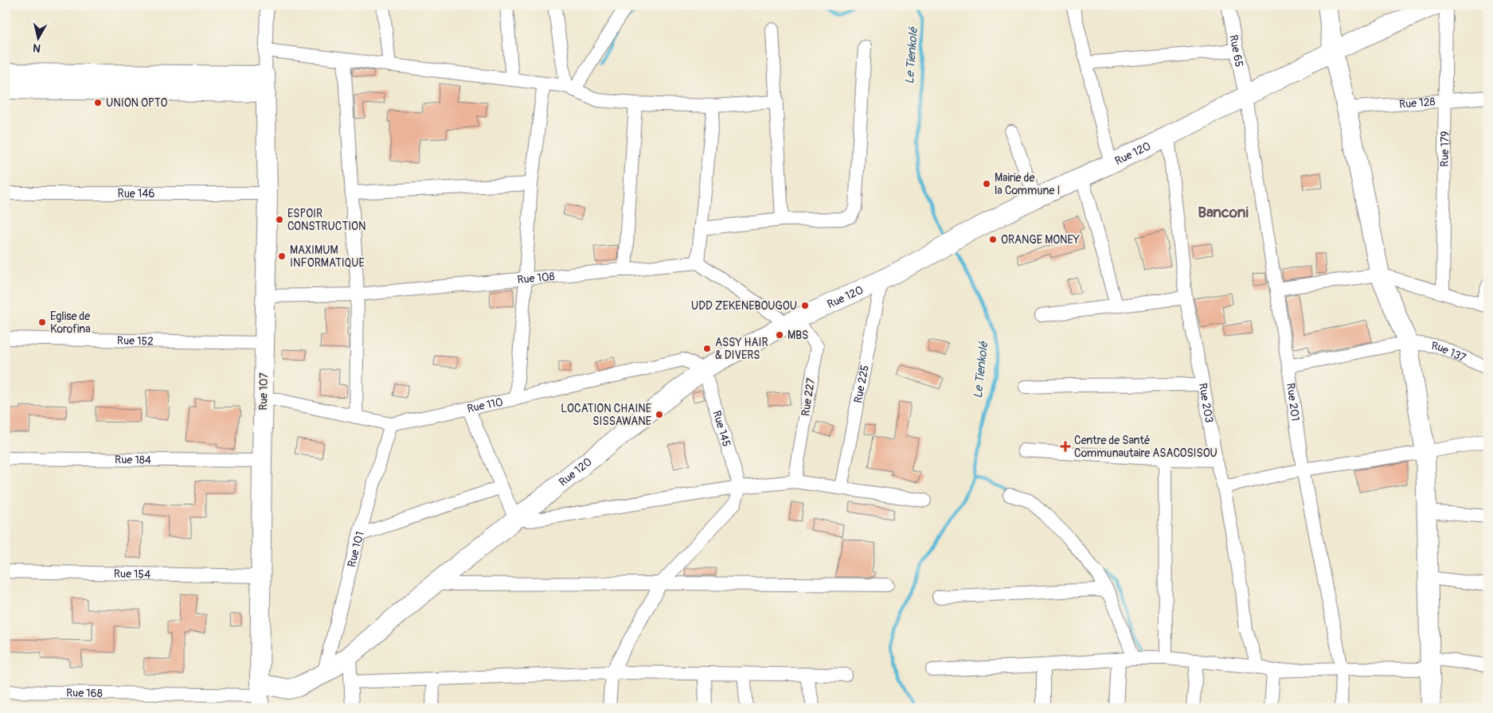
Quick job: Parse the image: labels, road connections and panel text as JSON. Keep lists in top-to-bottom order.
{
  "streets": {
    "main road": ["Rue 120", "Rue 107"],
    "street": [
      "Rue 65",
      "Rue 128",
      "Rue 179",
      "Rue 146",
      "Rue 108",
      "Rue 152",
      "Rue 137",
      "Rue 225",
      "Rue 227",
      "Rue 203",
      "Rue 201",
      "Rue 110",
      "Rue 145",
      "Rue 184",
      "Rue 101",
      "Rue 154",
      "Rue 168"
    ]
  },
  "crossings": [
    ["Rue 65", "Rue 120"],
    ["Rue 65", "Rue 201"],
    ["Rue 128", "Rue 179"],
    ["Rue 120", "Rue 225"],
    ["Rue 120", "Rue 107"],
    ["Rue 120", "Rue 227"],
    ["Rue 120", "Rue 203"],
    ["Rue 120", "Rue 201"],
    ["Rue 120", "Rue 110"],
    ["Rue 120", "Rue 145"],
    ["Rue 120", "Rue 101"],
    ["Rue 120", "Rue 168"],
    ["Rue 146", "Rue 107"],
    ["Rue 108", "Rue 107"],
    ["Rue 152", "Rue 107"],
    ["Rue 137", "Rue 201"],
    ["Rue 107", "Rue 110"],
    ["Rue 107", "Rue 184"],
    ["Rue 107", "Rue 154"],
    ["Rue 107", "Rue 168"],
    ["Rue 110", "Rue 145"],
    ["Rue 110", "Rue 101"]
  ],
  "districts": ["Banconi"],
  "water": ["Le Tienkolé"],
  "places": {
    "other": [
      "UNION OPTO",
      "Mairie de la Commune I",
      "ESPOIR CONSTRUCTION",
      "ORANGE MONEY",
      "MAXIMUM INFORMATIQUE",
      "UDD ZEKENEBOUGOU",
      "Eglise de Korofina",
      "MBS",
      "ASSY HAIR & DIVERS",
      "LOCATION CHAINE SISSAWANE"
    ],
    "health": ["Centre de Santé Communautaire ASACOSISOU"]
  },
  "north": "bottom"
}
